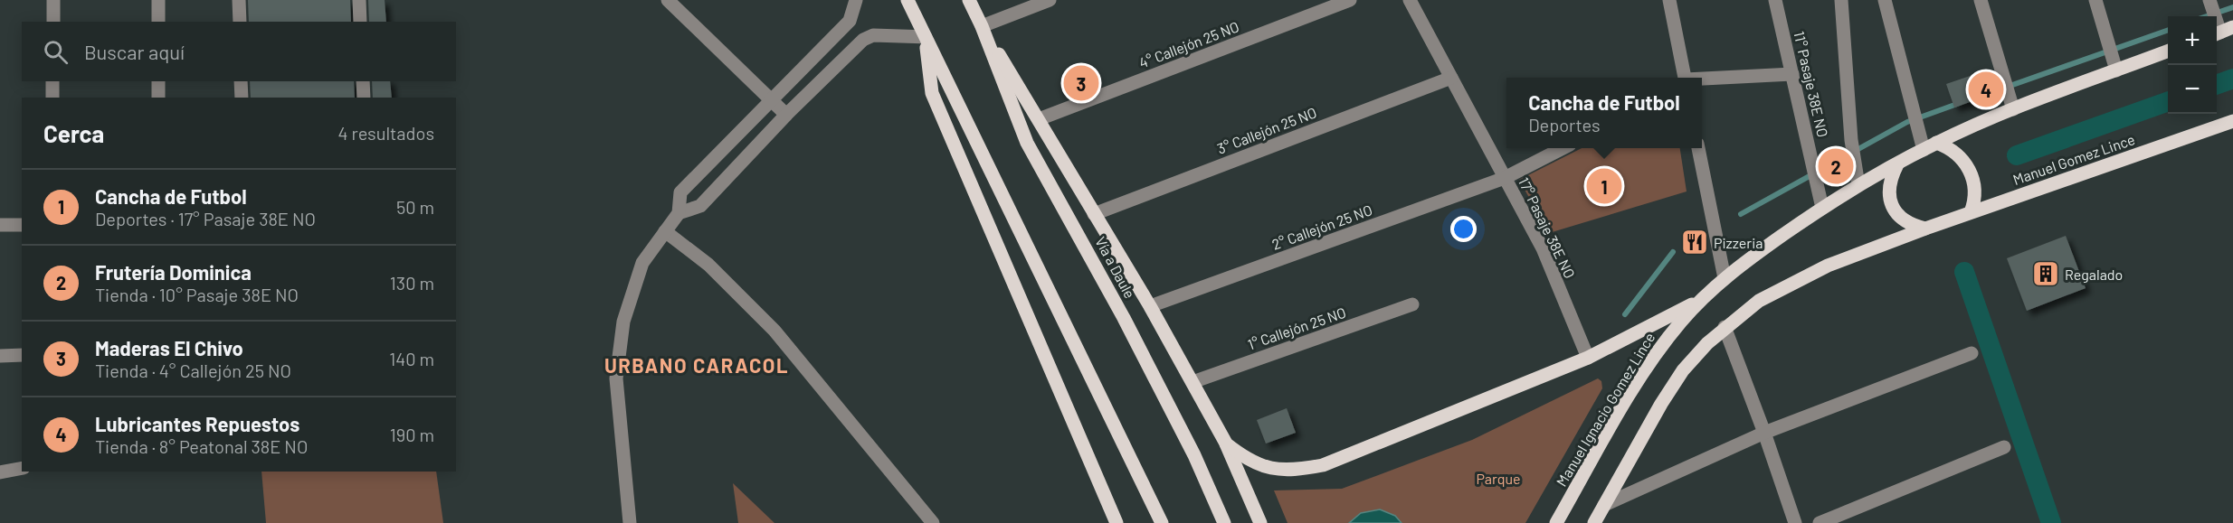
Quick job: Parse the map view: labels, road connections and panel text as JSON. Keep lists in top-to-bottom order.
{
  "streets": {
    "main road": ["Manuel Gomez Lince", "Vía a Daule", "Manuel Ignacio Gomez Lince"],
    "street": [
      "4° Callejón 25 NO",
      "11° Pasaje 38E NO",
      "3° Callejón 25 NO",
      "2° Callejón 25 NO",
      "17° Pasaje 38E NO",
      "1° Callejón 25 NO"
    ]
  },
  "crossings": [
    ["4° Callejón 25 NO", "Vía a Daule"],
    ["11° Pasaje 38E NO", "Manuel Ignacio Gomez Lince"],
    ["3° Callejón 25 NO", "17° Pasaje 38E NO"],
    ["3° Callejón 25 NO", "Vía a Daule"],
    ["Manuel Gomez Lince", "Manuel Ignacio Gomez Lince"],
    ["2° Callejón 25 NO", "17° Pasaje 38E NO"],
    ["2° Callejón 25 NO", "Vía a Daule"],
    ["Vía a Daule", "1° Callejón 25 NO"]
  ],
  "districts": ["URBANO CARACOL"],
  "parks": ["Parque"],
  "places": {
    "restaurant": ["Pizzeria"],
    "building": ["Regalado"]
  },
  "page": {
    "map_buttons": ["+", "−"],
    "search": "Buscar aquí",
    "pins": [
      "3",
      "4",
      "2",
      "1"
    ],
    "popup": ["Cancha de Futbol", "Deportes"],
    "heading": ["Cerca", "4 resultados"],
    "list": [
      {
        "mark": "1",
        "name": "Cancha de Futbol",
        "note": "Deportes · 17° Pasaje 38E NO",
        "value": "50 m"
      },
      {
        "mark": "2",
        "name": "Frutería Dominica",
        "note": "Tienda · 10° Pasaje 38E NO",
        "value": "130 m"
      },
      {
        "mark": "3",
        "name": "Maderas El Chivo",
        "note": "Tienda · 4° Callejón 25 NO",
        "value": "140 m"
      },
      {
        "mark": "4",
        "name": "Lubricantes Repuestos",
        "note": "Tienda · 8° Peatonal 38E NO",
        "value": "190 m"
      }
    ]
  }
}
